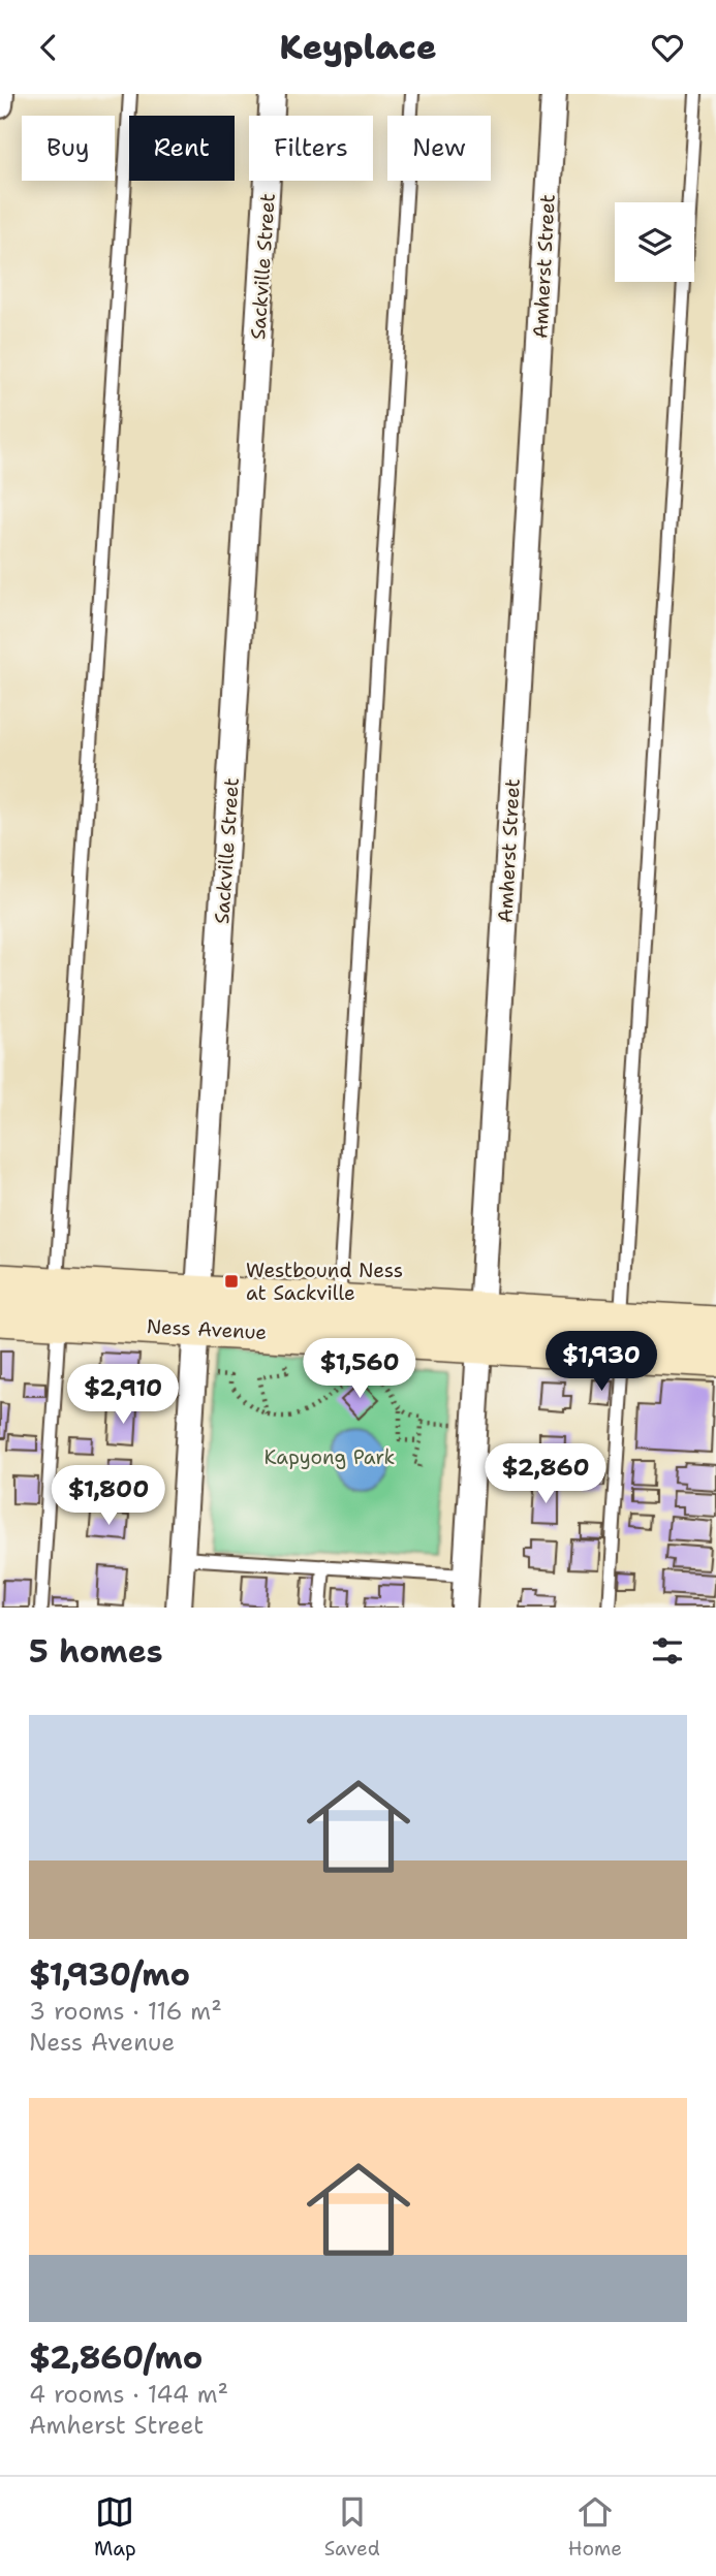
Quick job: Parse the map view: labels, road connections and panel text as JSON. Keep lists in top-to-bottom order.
{
  "streets": {
    "main road": ["Ness Avenue"],
    "street": ["Sackville Street", "Amherst Street"]
  },
  "crossings": [
    ["Sackville Street", "Ness Avenue"],
    ["Amherst Street", "Ness Avenue"]
  ],
  "parks": ["Kapyong Park"],
  "places": {
    "transit": ["Westbound Ness at Sackville"]
  },
  "page": {
    "header": "Keyplace",
    "chip": [
      "Buy",
      "Rent",
      "Filters",
      "New"
    ],
    "price": [
      "$1,930",
      "$1,560",
      "$2,910",
      "$2,860",
      "$1,800"
    ],
    "heading": "5 homes",
    "list": [
      {
        "name": "$1,930/mo",
        "note": "3 rooms · 116 m² · Ness Avenue"
      },
      {
        "name": "$2,860/mo",
        "note": "4 rooms · 144 m² · Amherst Street"
      }
    ],
    "tabs": ["Map", "Saved", "Home"]
  }
}
